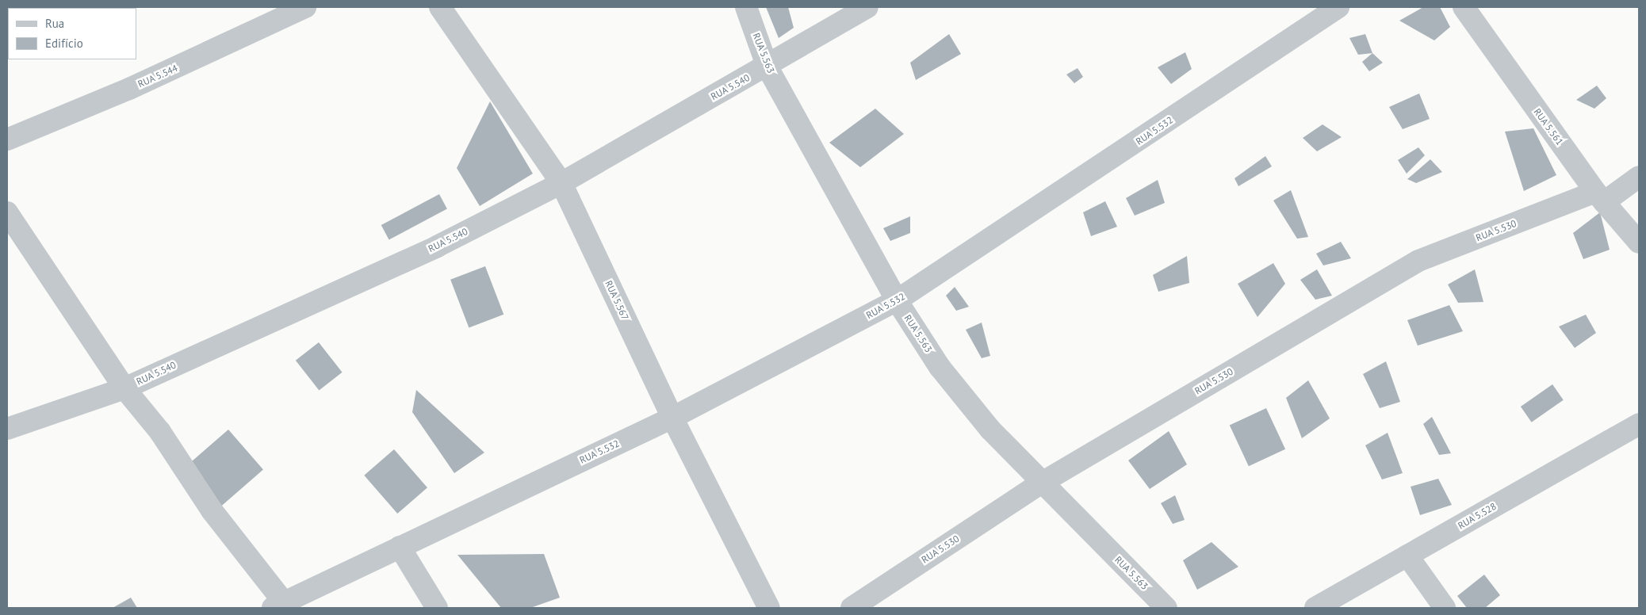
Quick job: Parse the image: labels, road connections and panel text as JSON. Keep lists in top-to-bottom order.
{
  "streets": {
    "street": [
      "RUA 5.563",
      "RUA 5.544",
      "RUA 5.540",
      "RUA 5.561",
      "RUA 5.532",
      "RUA 5.530",
      "RUA 5.567",
      "RUA 5.528"
    ]
  },
  "crossings": [
    ["RUA 5.563", "RUA 5.540"],
    ["RUA 5.563", "RUA 5.532"],
    ["RUA 5.563", "RUA 5.530"],
    ["RUA 5.540", "RUA 5.567"],
    ["RUA 5.561", "RUA 5.530"],
    ["RUA 5.532", "RUA 5.567"]
  ],
  "legend": ["Rua", "Edifício"]
}
